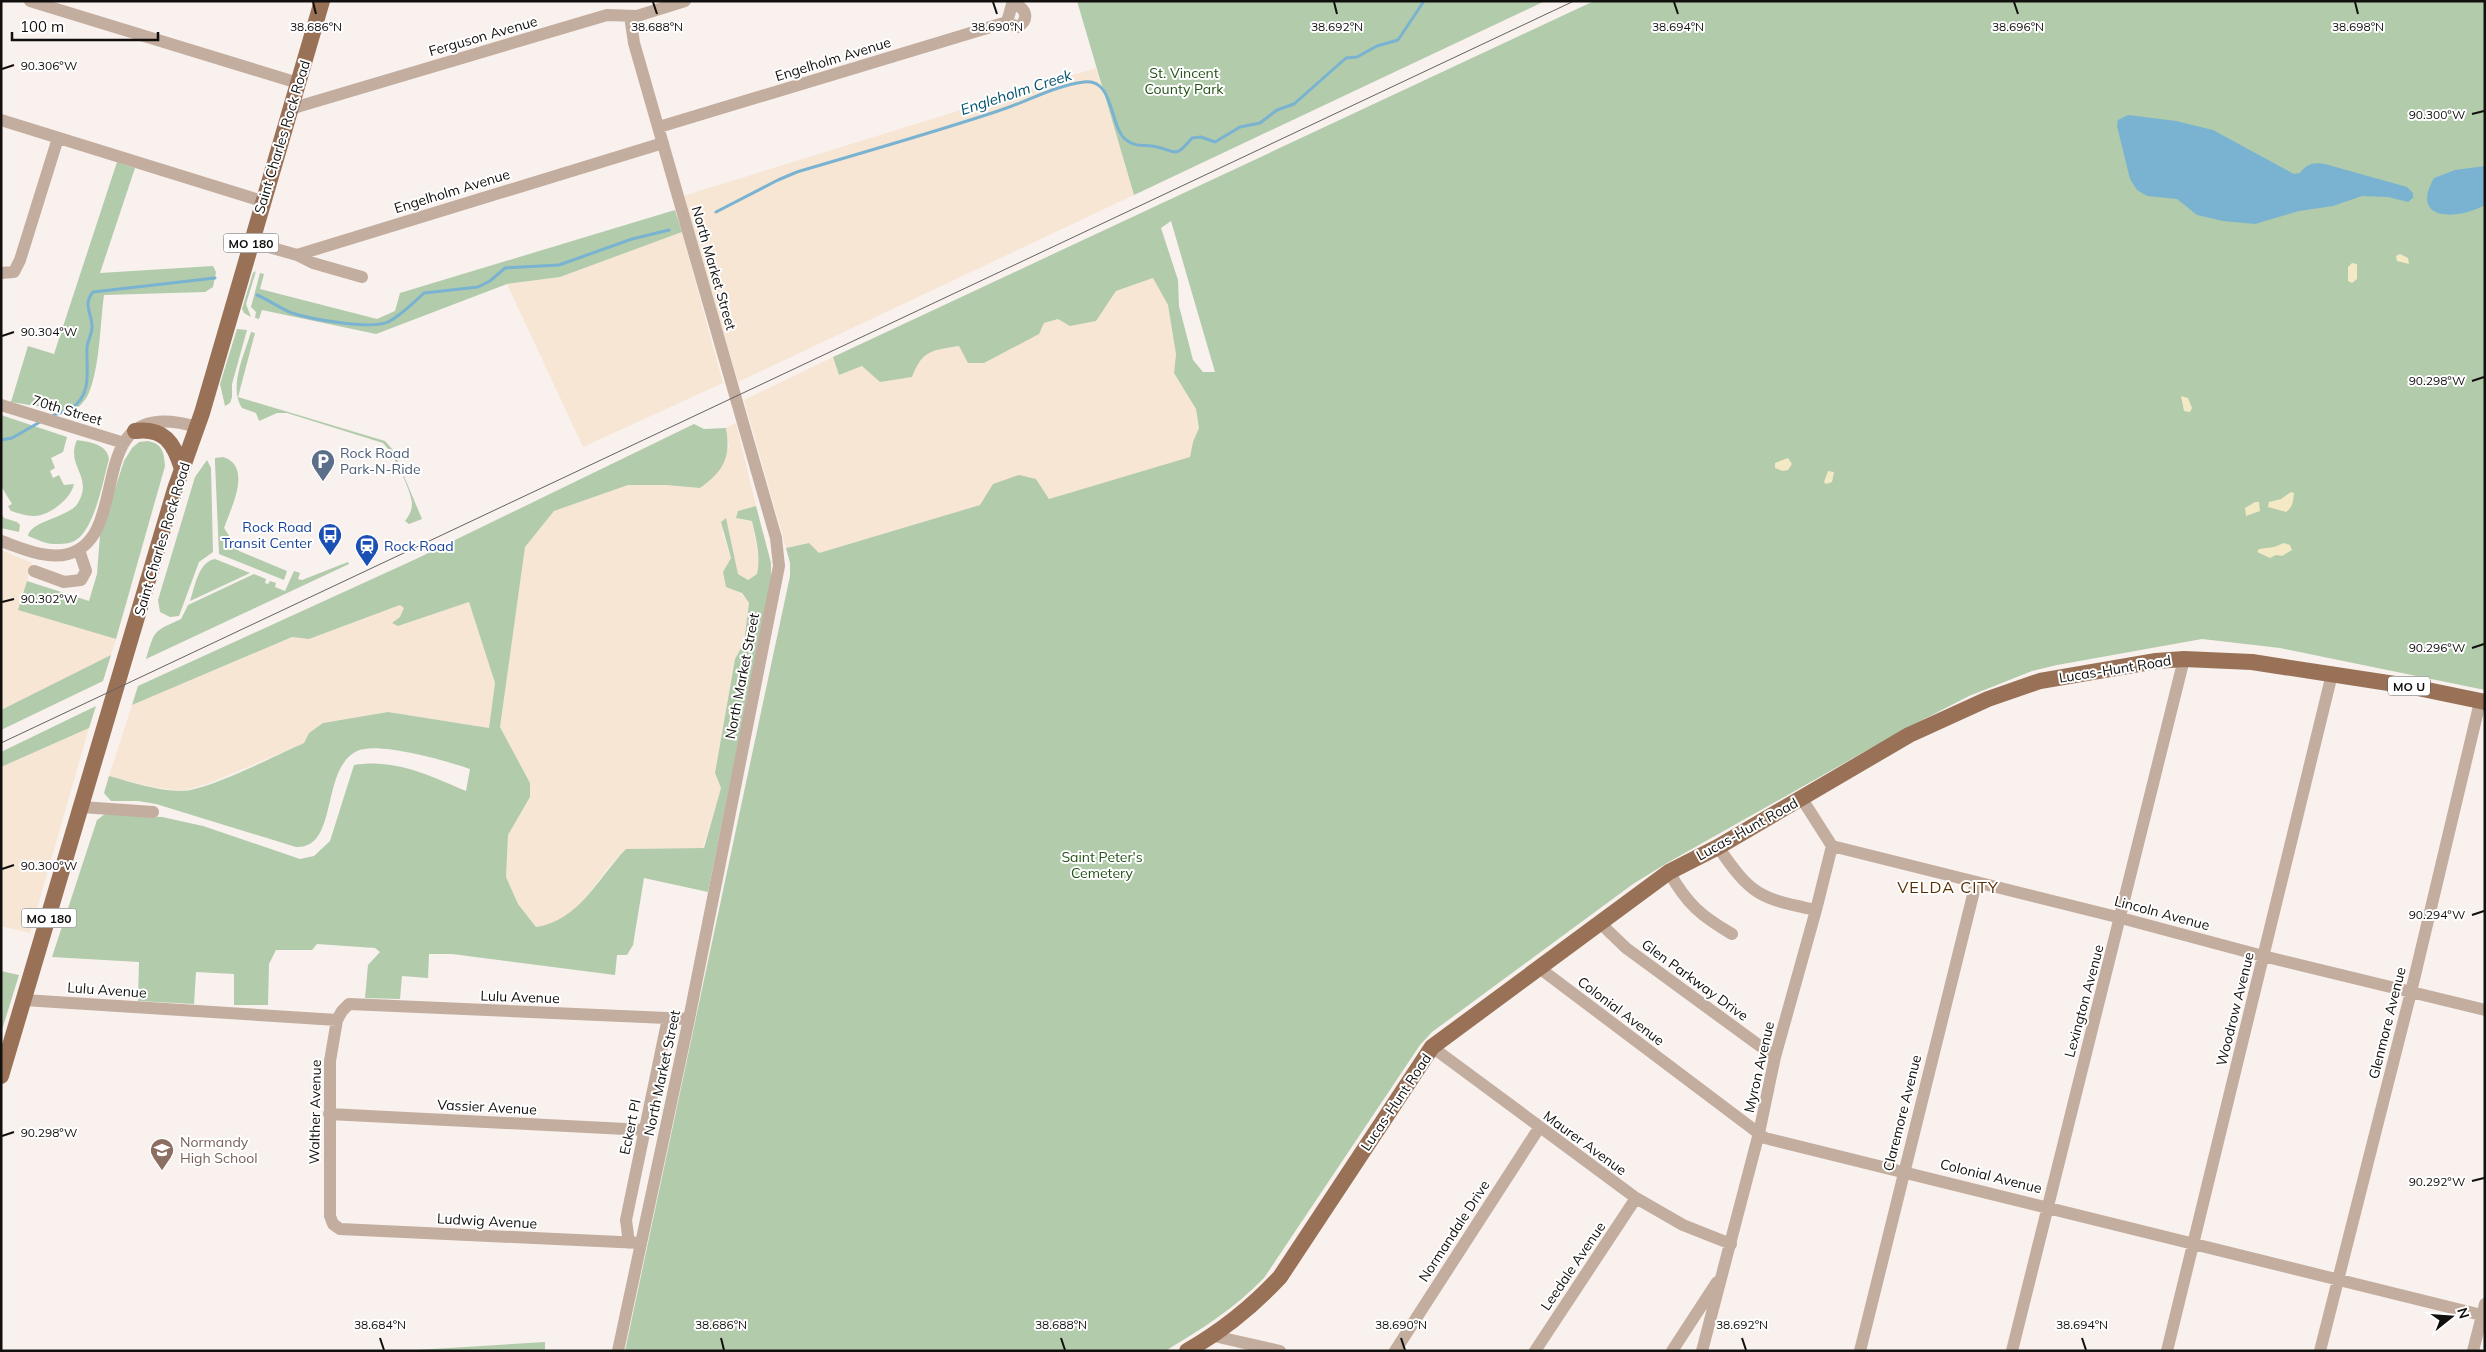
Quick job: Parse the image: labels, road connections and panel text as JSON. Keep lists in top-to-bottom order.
{
  "streets": {
    "main road": [
      "Saint Charles Rock Road",
      "MO 180",
      "Lucas-Hunt Road",
      "MO U"
    ],
    "street": [
      "Ferguson Avenue",
      "Engelholm Avenue",
      "North Market Street",
      "70th Street",
      "Lincoln Avenue",
      "Glen Parkway Drive",
      "Lulu Avenue",
      "Lexington Avenue",
      "Woodrow Avenue",
      "Colonial Avenue",
      "Glenmore Avenue",
      "Myron Avenue",
      "Vassier Avenue",
      "Walther Avenue",
      "Claremore Avenue",
      "Eckert Pl",
      "Maurer Avenue",
      "Ludwig Avenue",
      "Normandale Drive",
      "Leedale Avenue"
    ]
  },
  "crossings": [
    ["Ferguson Avenue", "Saint Charles Rock Road"],
    ["Ferguson Avenue", "North Market Street"],
    ["Engelholm Avenue", "North Market Street"],
    ["Saint Charles Rock Road", "Lulu Avenue"],
    ["North Market Street", "Lulu Avenue"],
    ["North Market Street", "Eckert Pl"],
    ["North Market Street", "Ludwig Avenue"],
    ["Lucas-Hunt Road", "Glen Parkway Drive"],
    ["Lucas-Hunt Road", "Lexington Avenue"],
    ["Lucas-Hunt Road", "Woodrow Avenue"],
    ["Lucas-Hunt Road", "Colonial Avenue"],
    ["Lucas-Hunt Road", "Glenmore Avenue"],
    ["Lucas-Hunt Road", "Maurer Avenue"],
    ["Lincoln Avenue", "Lexington Avenue"],
    ["Lincoln Avenue", "Woodrow Avenue"],
    ["Lincoln Avenue", "Glenmore Avenue"],
    ["Lincoln Avenue", "Myron Avenue"],
    ["Lincoln Avenue", "Claremore Avenue"],
    ["Glen Parkway Drive", "Myron Avenue"],
    ["Lulu Avenue", "Walther Avenue"],
    ["Lulu Avenue", "Eckert Pl"],
    ["Lexington Avenue", "Colonial Avenue"],
    ["Woodrow Avenue", "Colonial Avenue"],
    ["Colonial Avenue", "Glenmore Avenue"],
    ["Colonial Avenue", "Myron Avenue"],
    ["Colonial Avenue", "Claremore Avenue"],
    ["Myron Avenue", "Maurer Avenue"],
    ["Vassier Avenue", "Walther Avenue"],
    ["Vassier Avenue", "Eckert Pl"],
    ["Walther Avenue", "Ludwig Avenue"],
    ["Eckert Pl", "Ludwig Avenue"],
    ["Maurer Avenue", "Normandale Drive"],
    ["Maurer Avenue", "Leedale Avenue"]
  ],
  "districts": ["VELDA CITY"],
  "water": ["Engleholm Creek"],
  "parks": ["St. Vincent County Park", "Saint Peter's Cemetery"],
  "places": {
    "parking": ["Rock Road Park-N-Ride"],
    "bus stop": ["Rock Road Transit Center"],
    "station": ["Rock Road"],
    "school or university": ["Normandy High School"]
  },
  "scale_bar": "100 m",
  "north": "right",
  "coordinates": [
    "38.686°N",
    "38.688°N",
    "38.690°N",
    "38.692°N",
    "38.694°N",
    "38.696°N",
    "38.698°N",
    "90.306°W",
    "90.300°W",
    "90.304°W",
    "90.298°W",
    "90.302°W",
    "90.296°W",
    "90.294°W",
    "90.292°W",
    "38.684°N"
  ]
}
